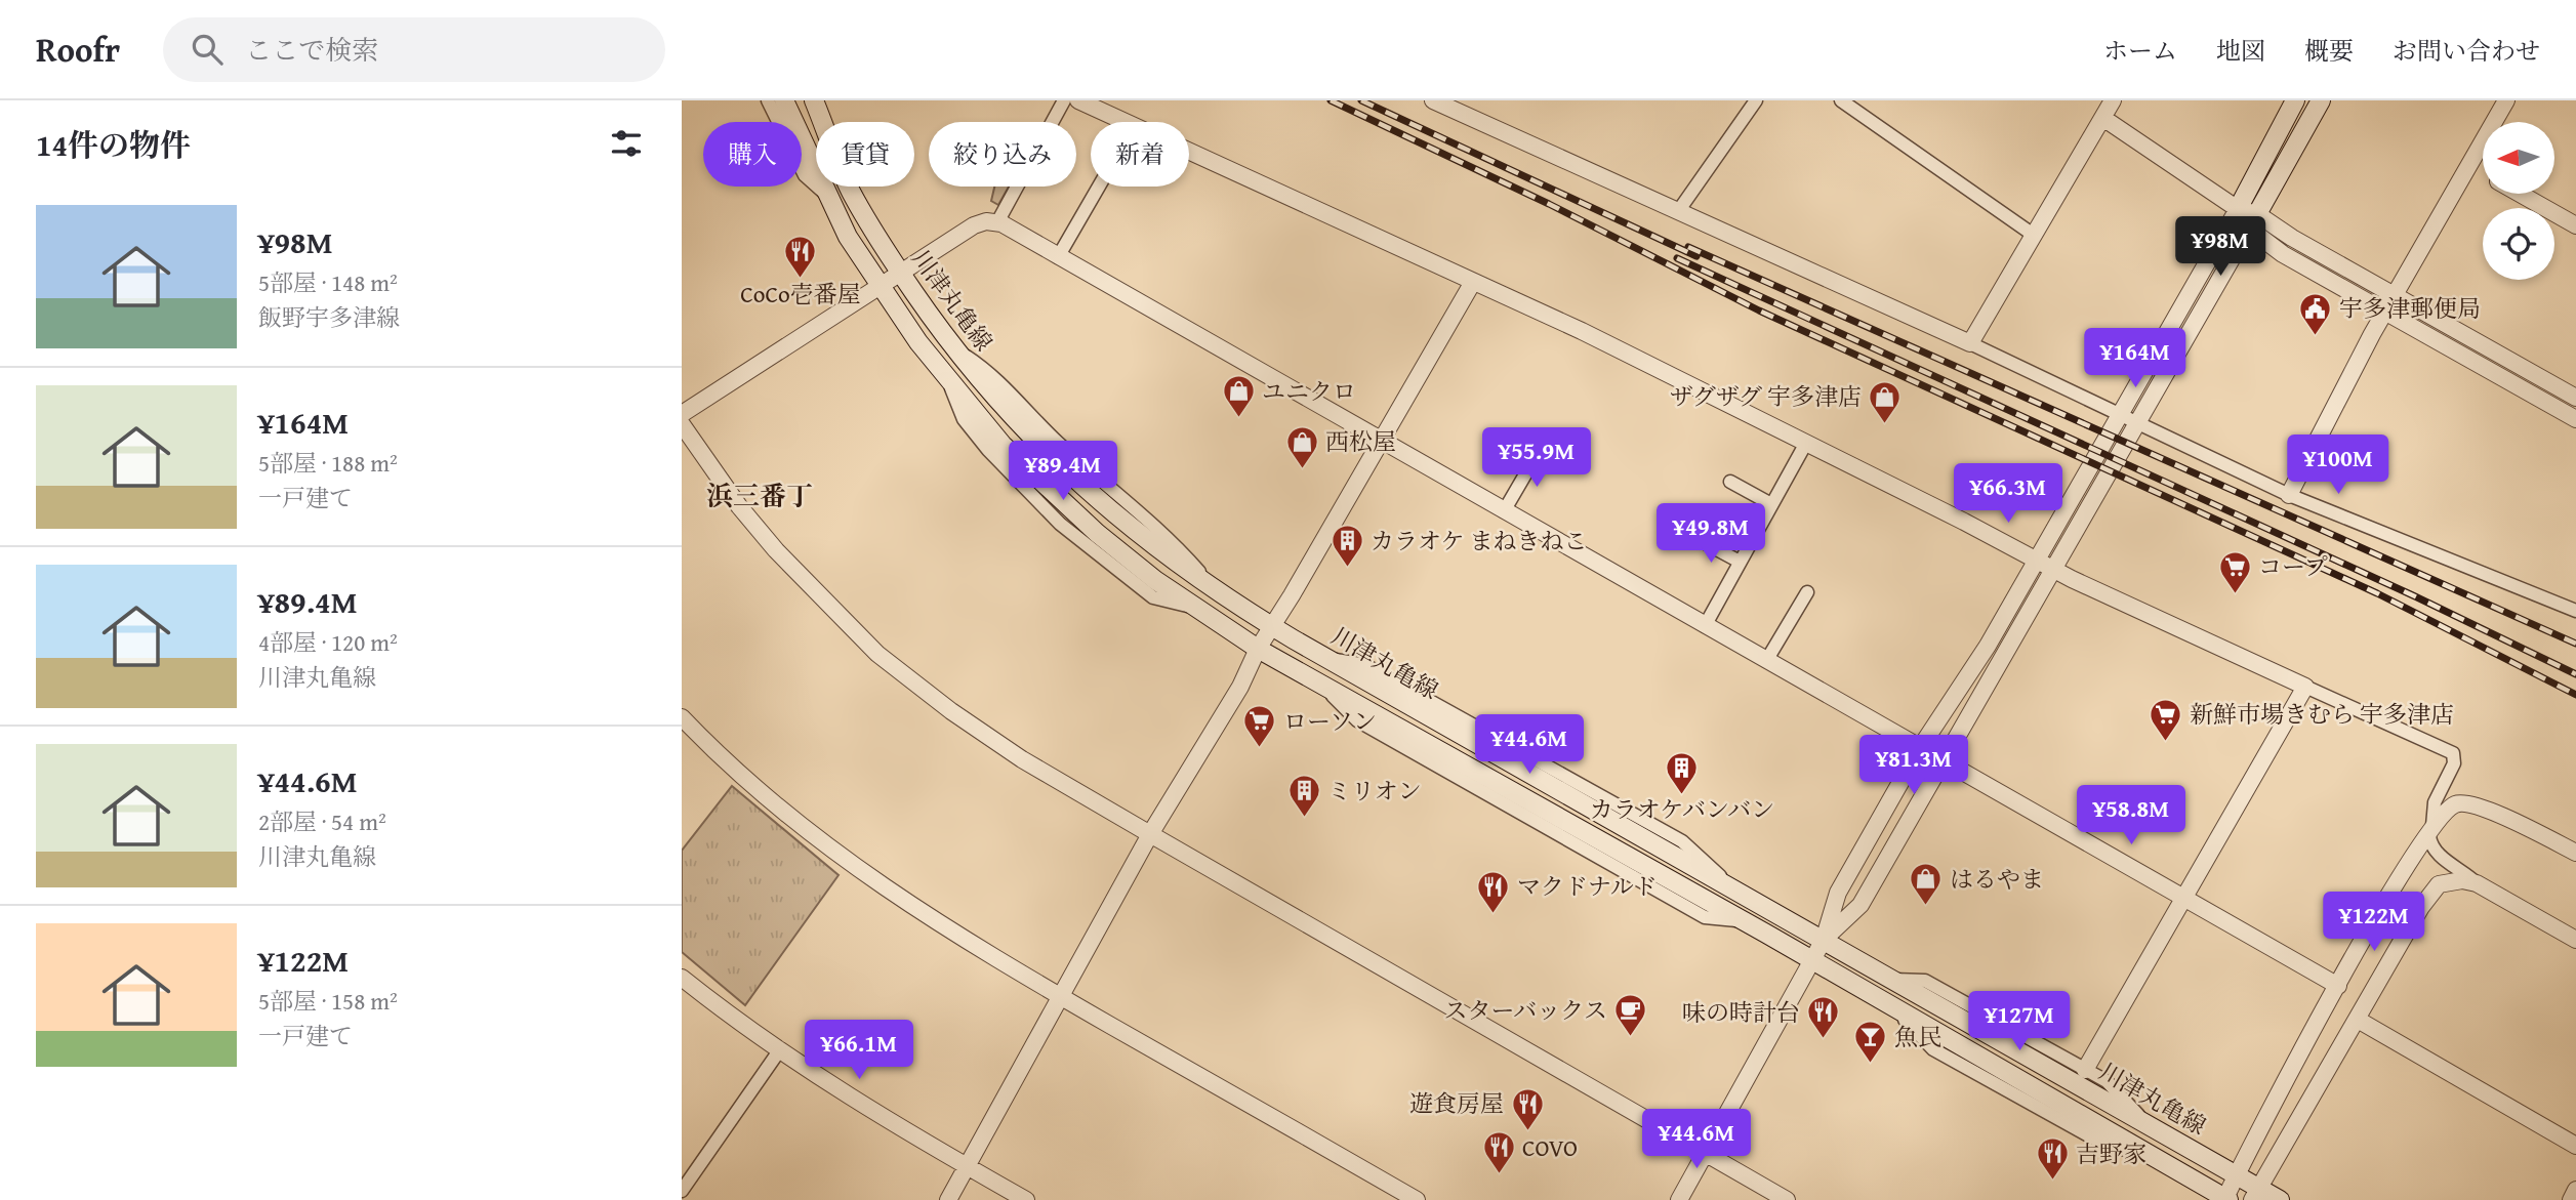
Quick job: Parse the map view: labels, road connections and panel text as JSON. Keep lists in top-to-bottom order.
{
  "streets": {
    "main road": ["川津丸亀線"]
  },
  "districts": ["浜三番丁"],
  "places": {
    "restaurant": [
      "CoCo壱番屋",
      "マクドナルド",
      "味の時計台",
      "遊食房屋",
      "COVO",
      "吉野家"
    ],
    "public building": ["宇多津郵便局"],
    "shop": [
      "ユニクロ",
      "ザグザグ 宇多津店",
      "西松屋",
      "はるやま"
    ],
    "building": ["カラオケ まねきねこ", "カラオケバンバン", "ミリオン"],
    "supermarket": ["コープ", "新鮮市場きむら 宇多津店", "ローソン"],
    "cafe": ["スターバックス"],
    "bar": ["魚民"]
  },
  "north": "left",
  "page": {
    "header": "Roofr",
    "search": "ここで検索",
    "nav": [
      "ホーム",
      "地図",
      "概要",
      "お問い合わせ"
    ],
    "heading": "14件の物件",
    "chip": [
      "購入",
      "賃貸",
      "絞り込み",
      "新着"
    ],
    "list": [
      {
        "name": "¥98M",
        "note": "5部屋 · 148 m² · 飯野宇多津線"
      },
      {
        "name": "¥164M",
        "note": "5部屋 · 188 m² · 一戸建て"
      },
      {
        "name": "¥89.4M",
        "note": "4部屋 · 120 m² · 川津丸亀線"
      },
      {
        "name": "¥44.6M",
        "note": "2部屋 · 54 m² · 川津丸亀線"
      },
      {
        "name": "¥122M",
        "note": "5部屋 · 158 m² · 一戸建て"
      }
    ],
    "price": [
      "¥98M",
      "¥164M",
      "¥55.9M",
      "¥100M",
      "¥89.4M",
      "¥66.3M",
      "¥49.8M",
      "¥44.6M",
      "¥81.3M",
      "¥58.8M",
      "¥122M",
      "¥127M",
      "¥66.1M",
      "¥44.6M"
    ]
  }
}
